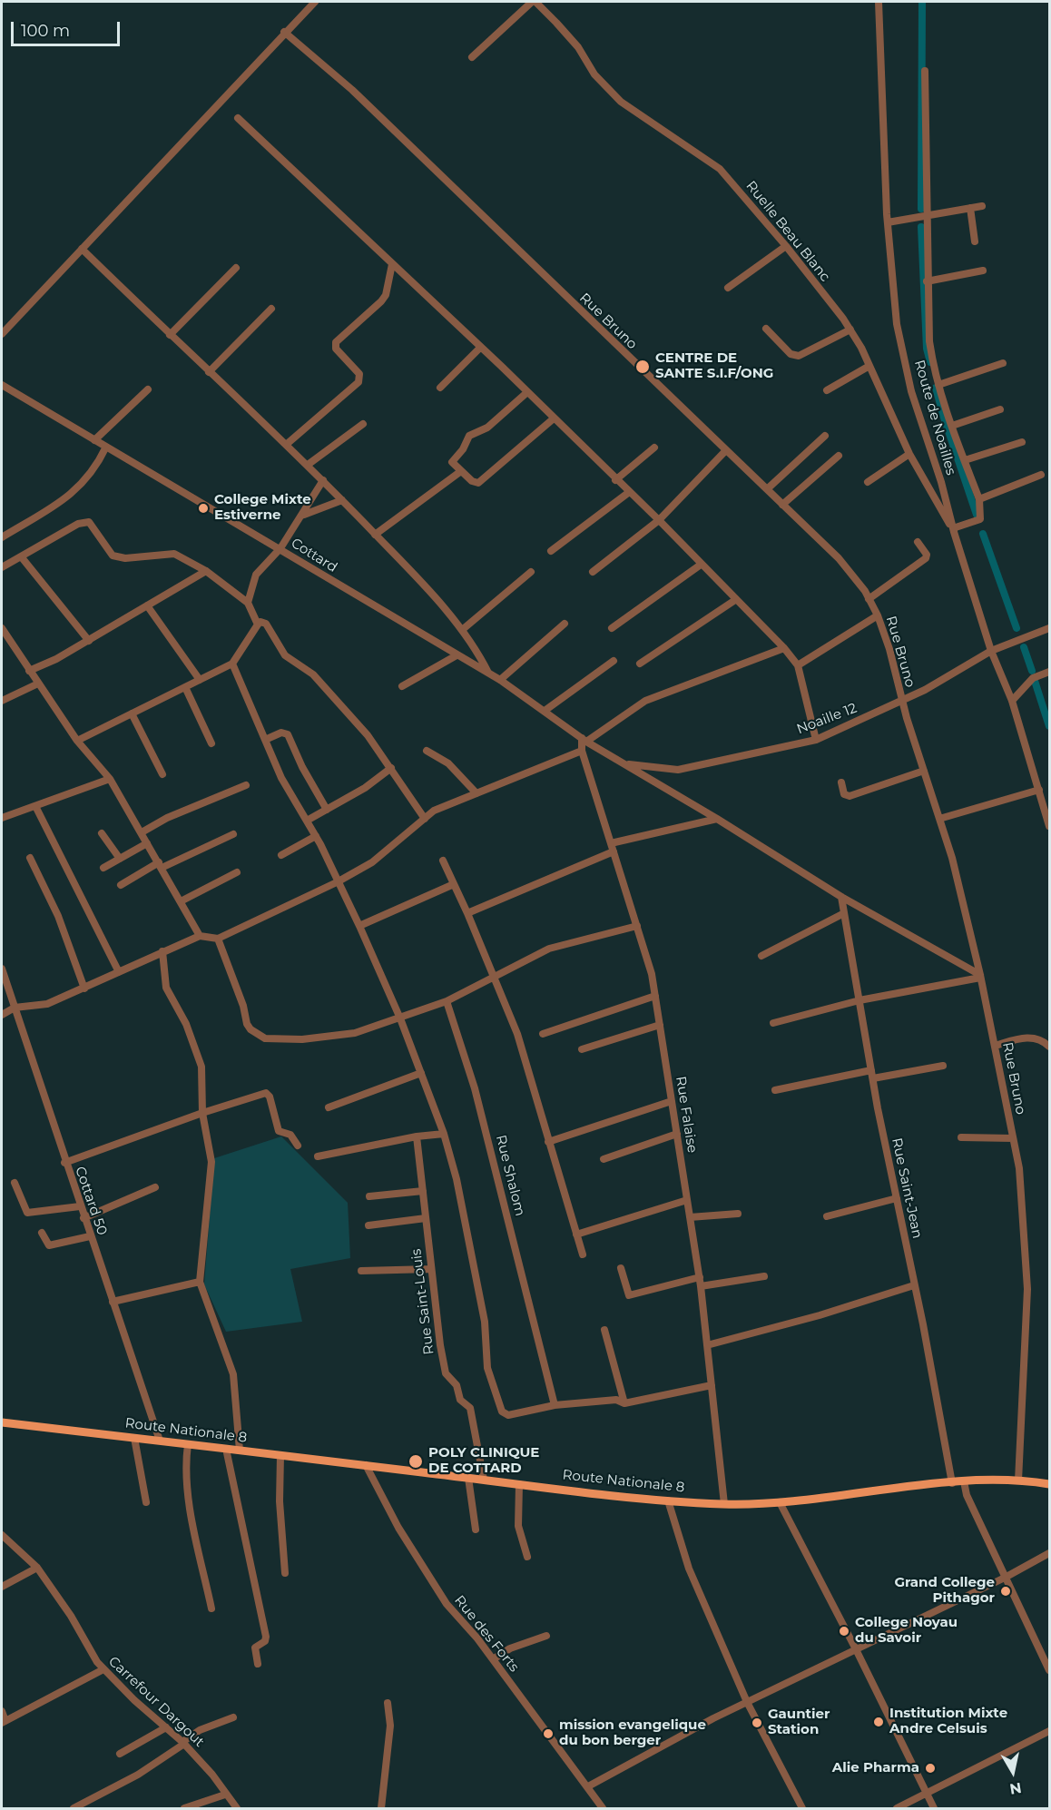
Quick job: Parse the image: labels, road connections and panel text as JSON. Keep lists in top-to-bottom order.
{
  "streets": {
    "main road": ["Route Nationale 8"],
    "street": [
      "Ruelle Beau Blanc",
      "Rue Bruno",
      "Route de Noailles",
      "Cottard",
      "Noaille 12",
      "Rue Falaise",
      "Rue Shalom",
      "Rue Saint-Jean",
      "Cottard 50",
      "Rue Saint-Louis",
      "Rue des Forts",
      "Carrefour Dargout"
    ]
  },
  "crossings": [
    ["Ruelle Beau Blanc", "Route de Noailles"],
    ["Rue Bruno", "Cottard"],
    ["Rue Bruno", "Noaille 12"],
    ["Rue Bruno", "Route Nationale 8"],
    ["Route de Noailles", "Noaille 12"],
    ["Cottard", "Noaille 12"],
    ["Cottard", "Rue Falaise"],
    ["Cottard", "Rue Saint-Jean"],
    ["Rue Falaise", "Route Nationale 8"],
    ["Rue Saint-Jean", "Route Nationale 8"],
    ["Cottard 50", "Route Nationale 8"],
    ["Rue Saint-Louis", "Route Nationale 8"],
    ["Route Nationale 8", "Rue des Forts"]
  ],
  "places": [
    "CENTRE DE SANTE S.I.F/ONG",
    "College Mixte Estiverne",
    "POLY CLINIQUE DE COTTARD",
    "Grand College Pithagor",
    "College Noyau du Savoir",
    "Institution Mixte Andre Celsuis",
    "Gauntier Station",
    "mission evangelique du bon berger",
    "Alie Pharma"
  ],
  "scale_bar": "100 m",
  "north": "bottom"
}
